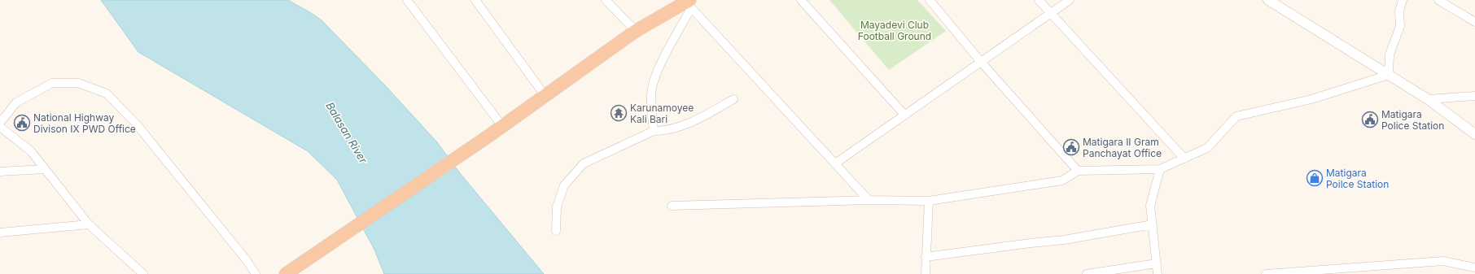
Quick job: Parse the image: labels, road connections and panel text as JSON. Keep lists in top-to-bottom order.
{
  "water": ["Balasan River"],
  "parks": ["Mayadevi Club Football Ground"],
  "places": {
    "temple": ["Karunamoyee Kali Bari"],
    "public building": ["Matigara Police Station", "National Highway Divison IX PWD Office", "Matigara II Gram Panchayat Office"],
    "shop": ["Matigara Poilce Station"]
  }
}
